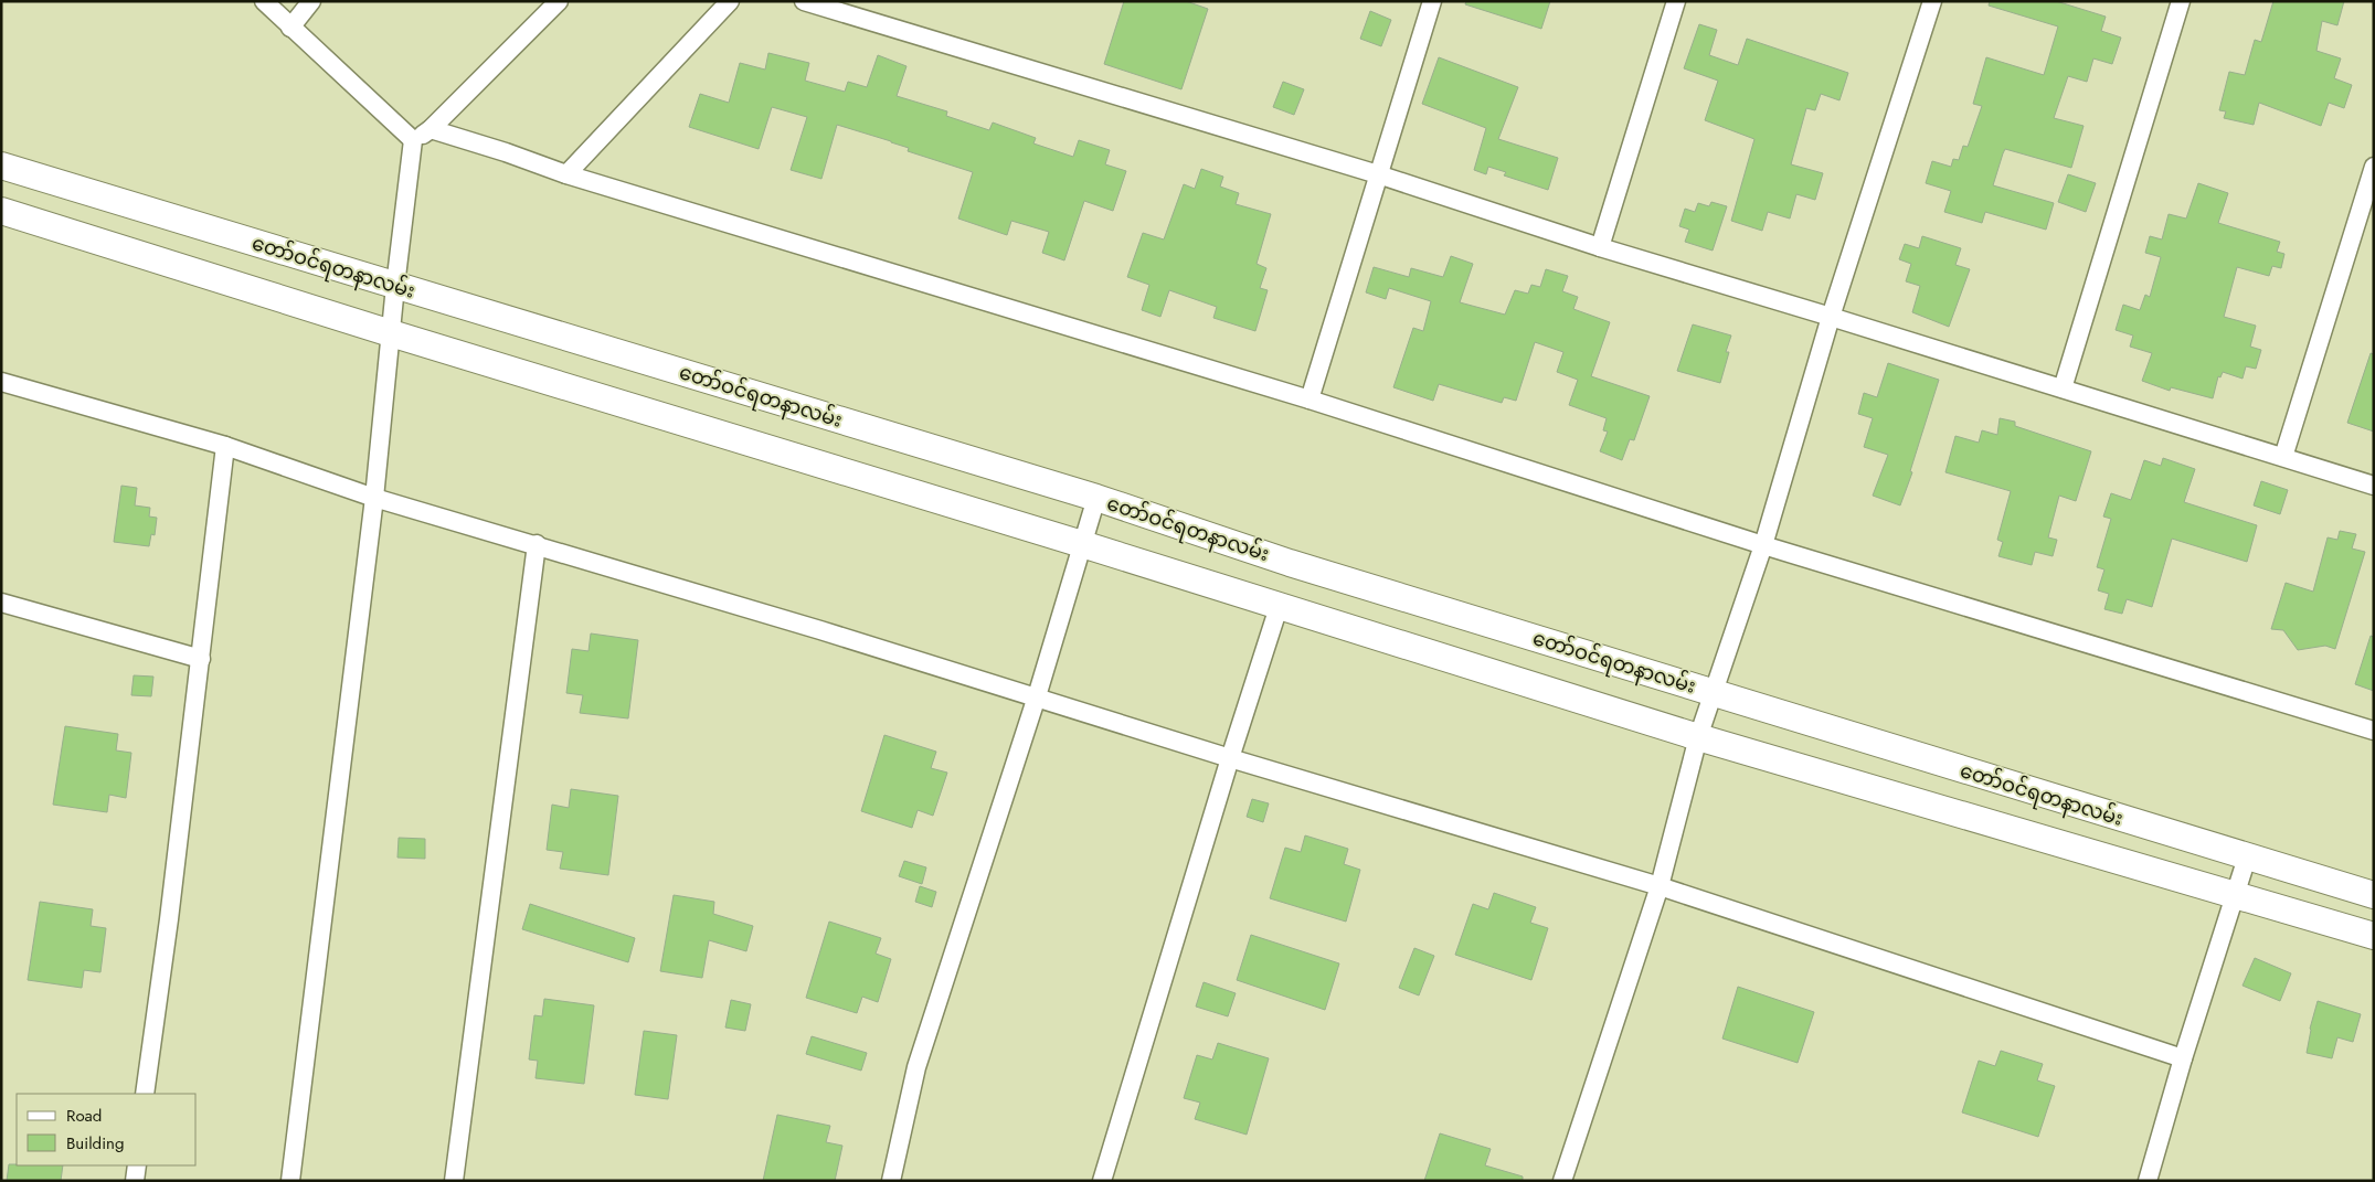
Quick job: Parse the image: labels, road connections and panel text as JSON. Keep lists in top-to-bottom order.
{
  "streets": {
    "main road": ["တော်ဝင်ရတနာလမ်း"]
  },
  "legend": ["Road", "Building"]
}
